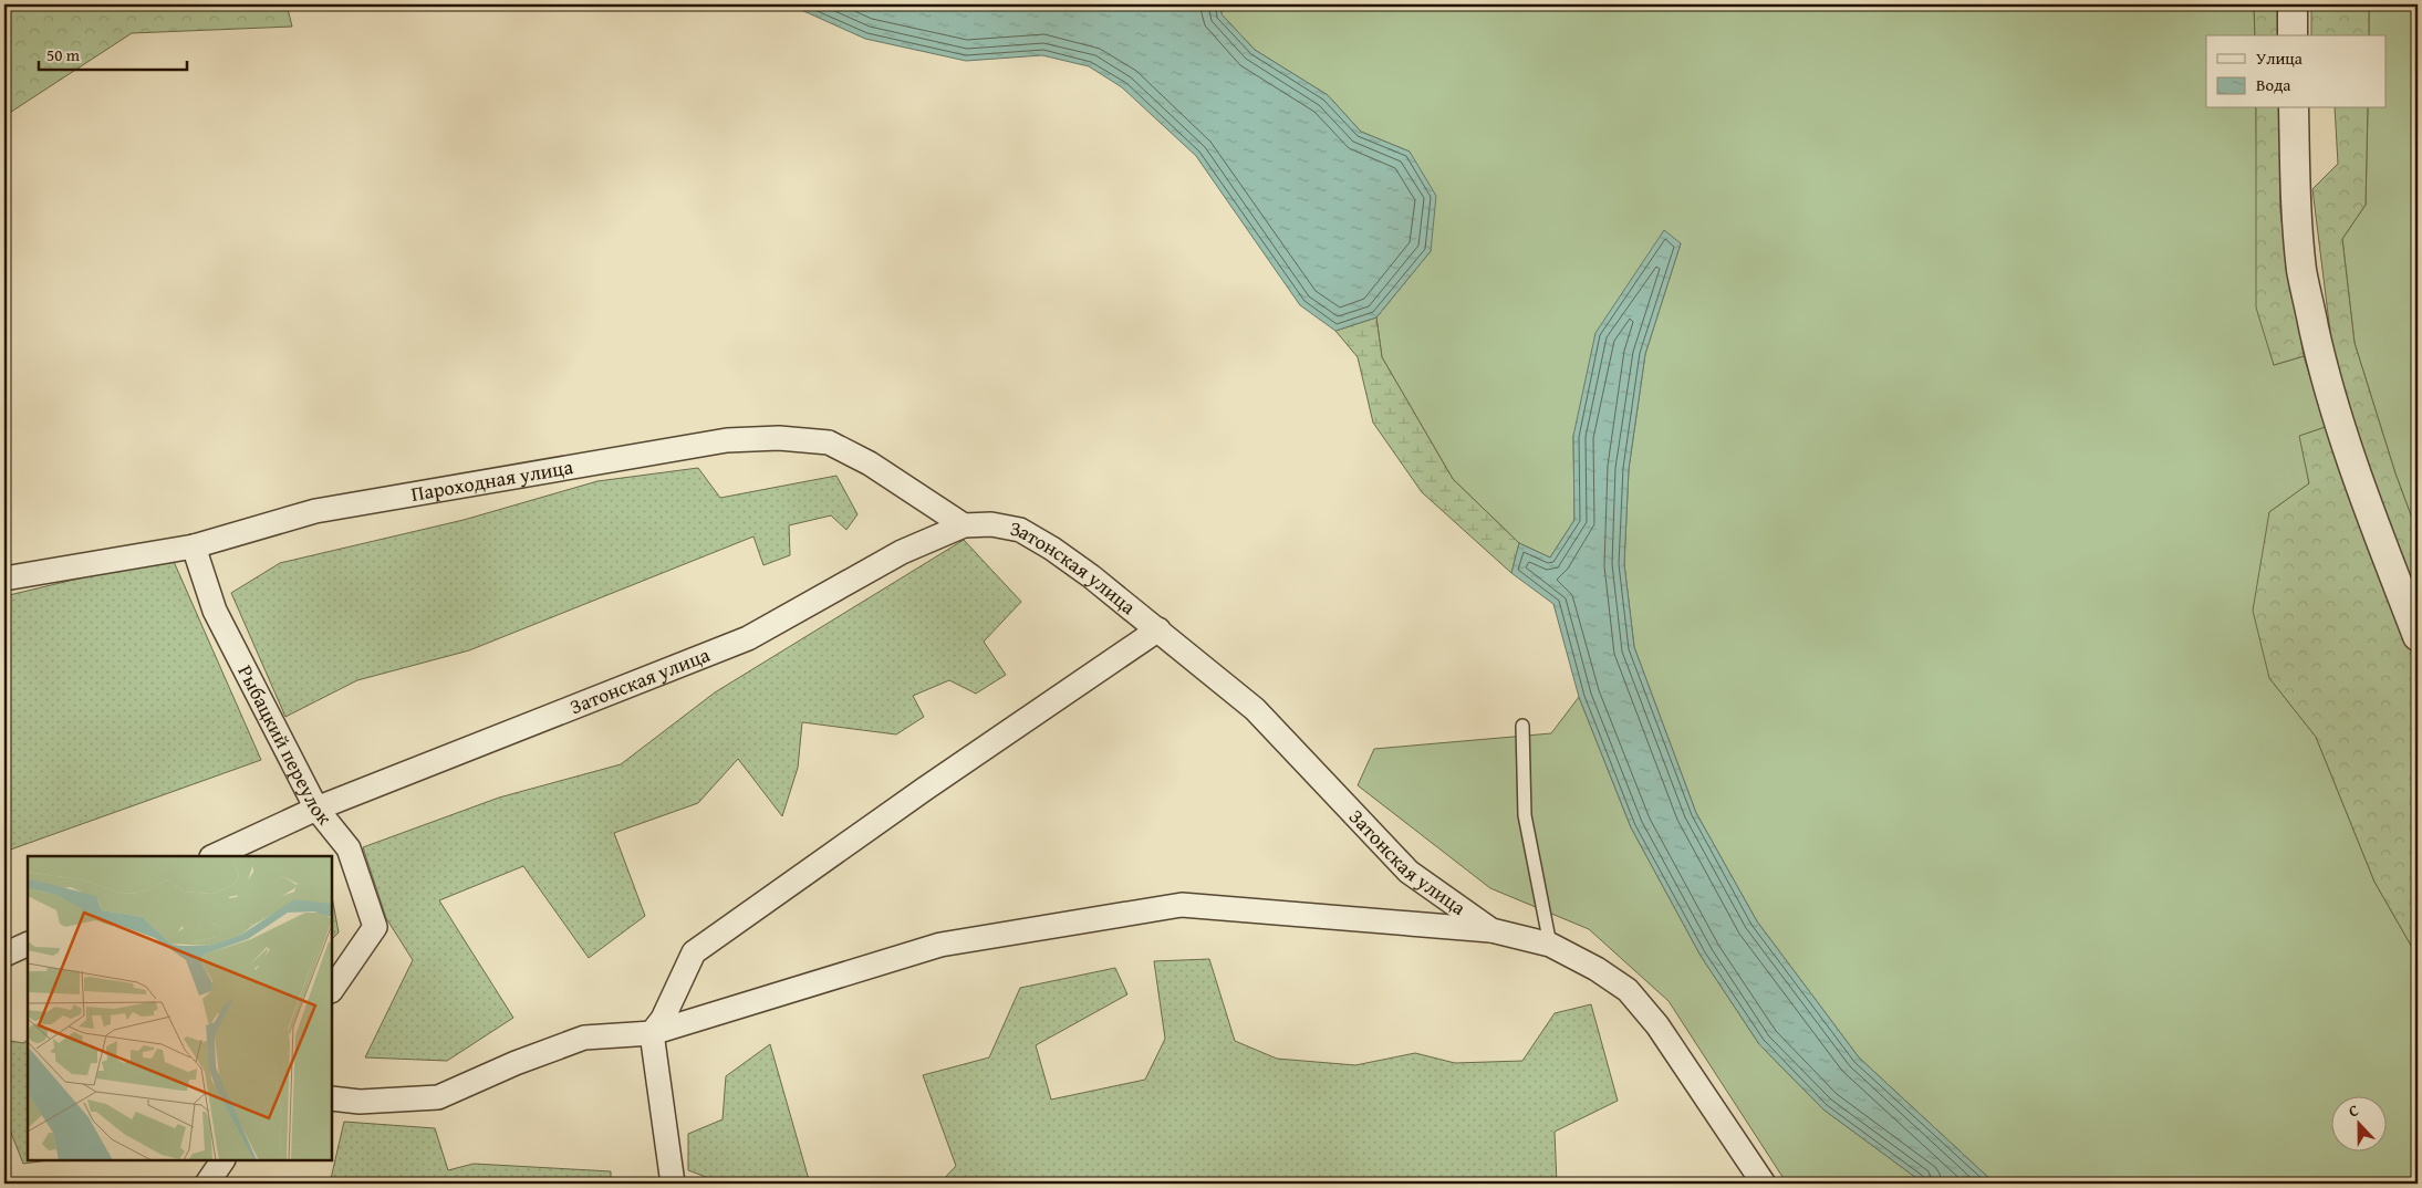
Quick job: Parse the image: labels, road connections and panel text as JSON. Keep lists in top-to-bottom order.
{
  "streets": {
    "street": ["Пароходная улица", "Затонская улица", "Рыбацкий переулок"]
  },
  "crossings": [
    ["Пароходная улица", "Затонская улица"],
    ["Пароходная улица", "Рыбацкий переулок"],
    ["Затонская улица", "Рыбацкий переулок"]
  ],
  "legend": ["Улица", "Вода"],
  "scale_bar": "50 m",
  "north": "top"
}
